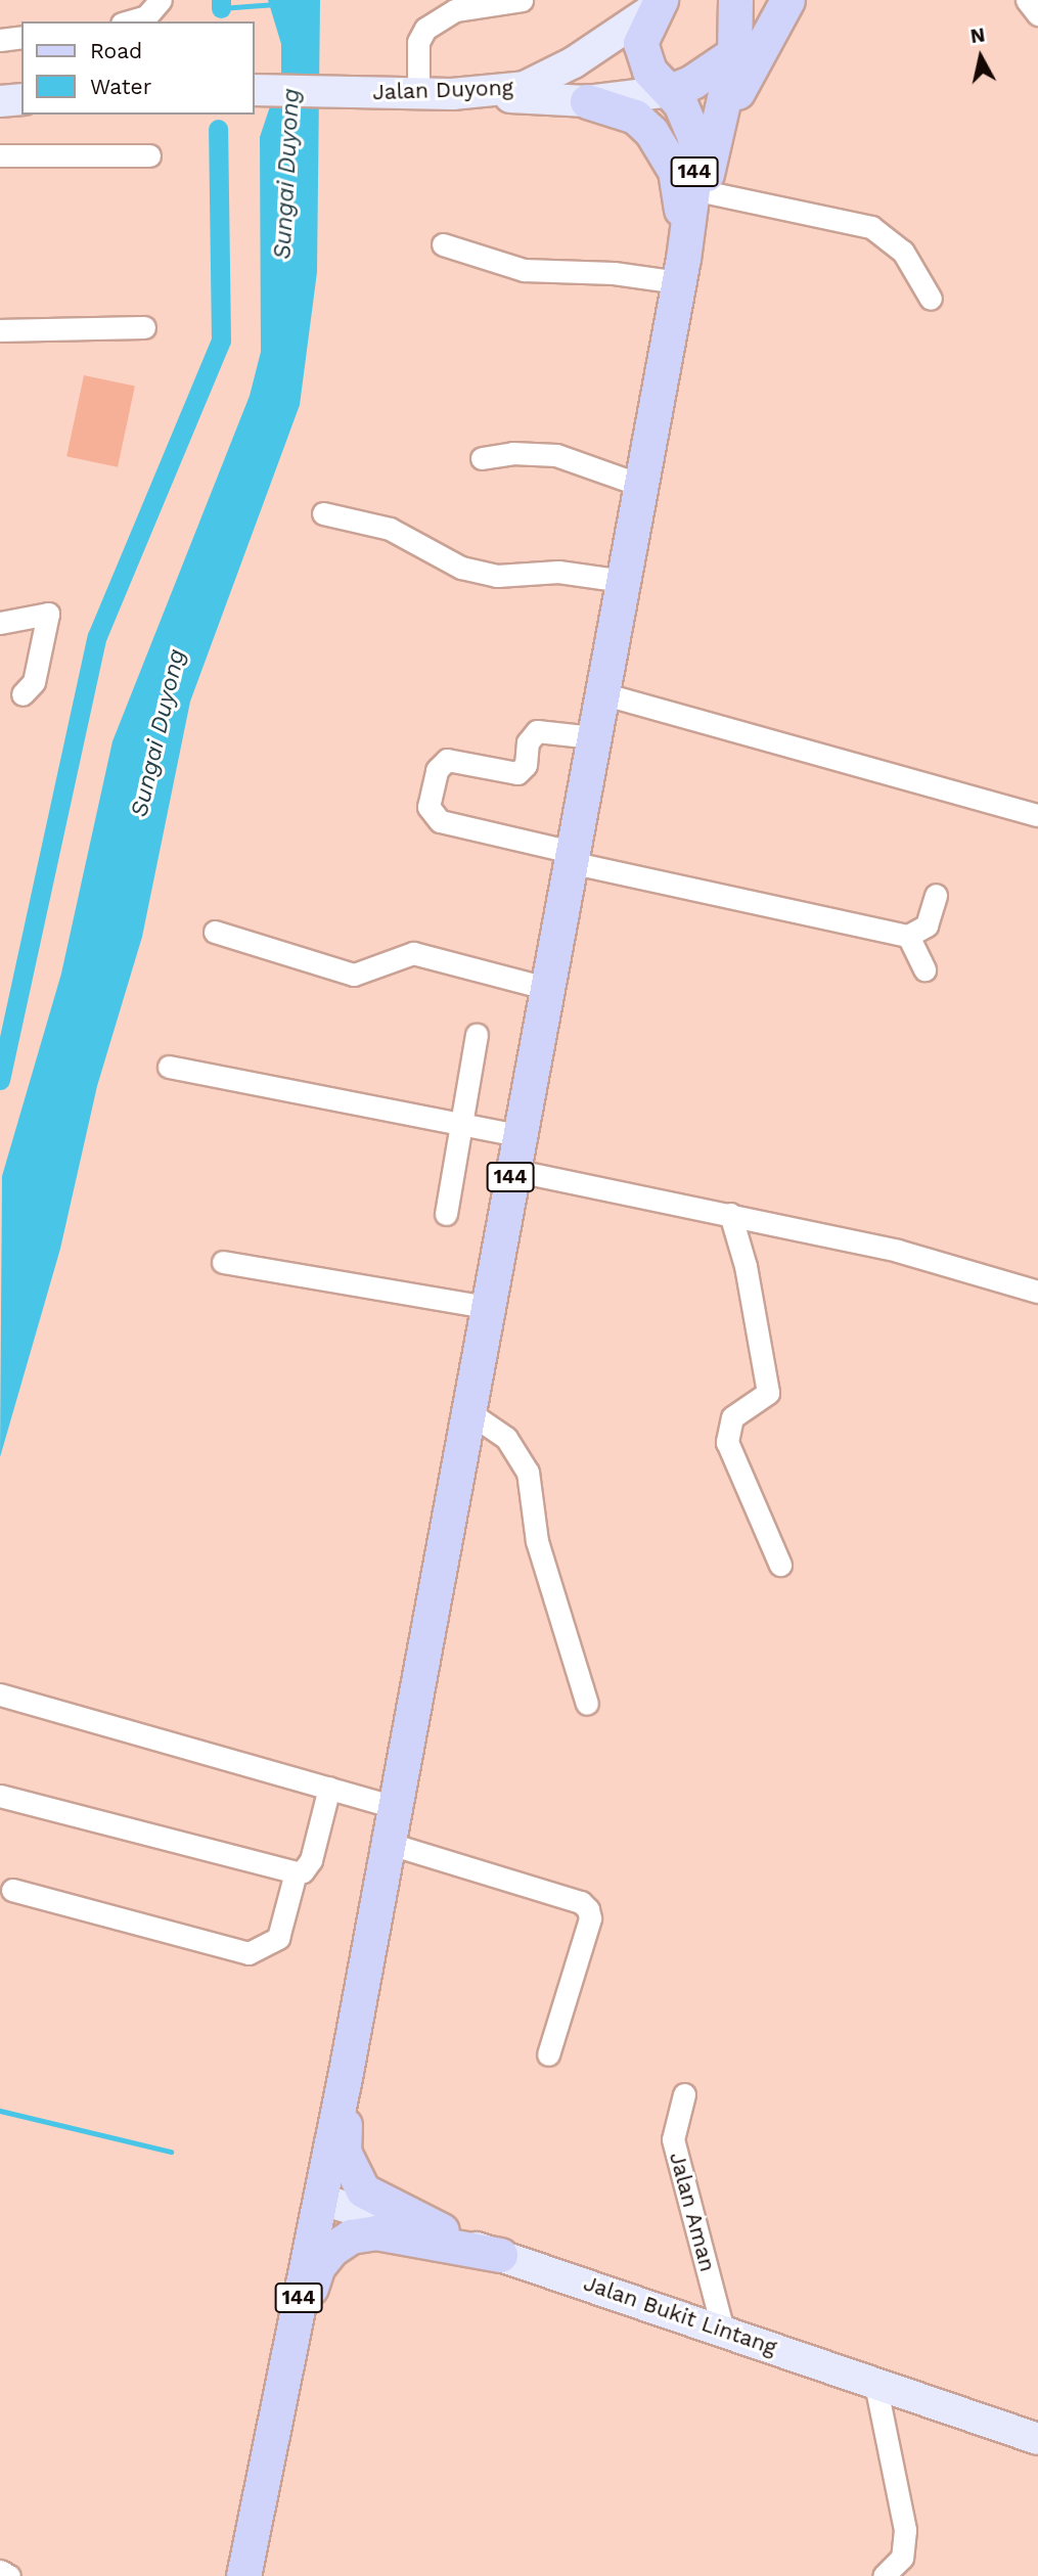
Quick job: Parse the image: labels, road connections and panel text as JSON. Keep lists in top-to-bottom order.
{
  "streets": {
    "main road": ["Jalan Duyong", "144", "Jalan Bukit Lintang"],
    "street": ["Jalan Aman"]
  },
  "crossings": [
    ["Jalan Duyong", "144"],
    ["144", "Jalan Bukit Lintang"],
    ["Jalan Aman", "Jalan Bukit Lintang"]
  ],
  "water": ["Sungai Duyong"],
  "legend": ["Road", "Water"],
  "north": "top"
}
